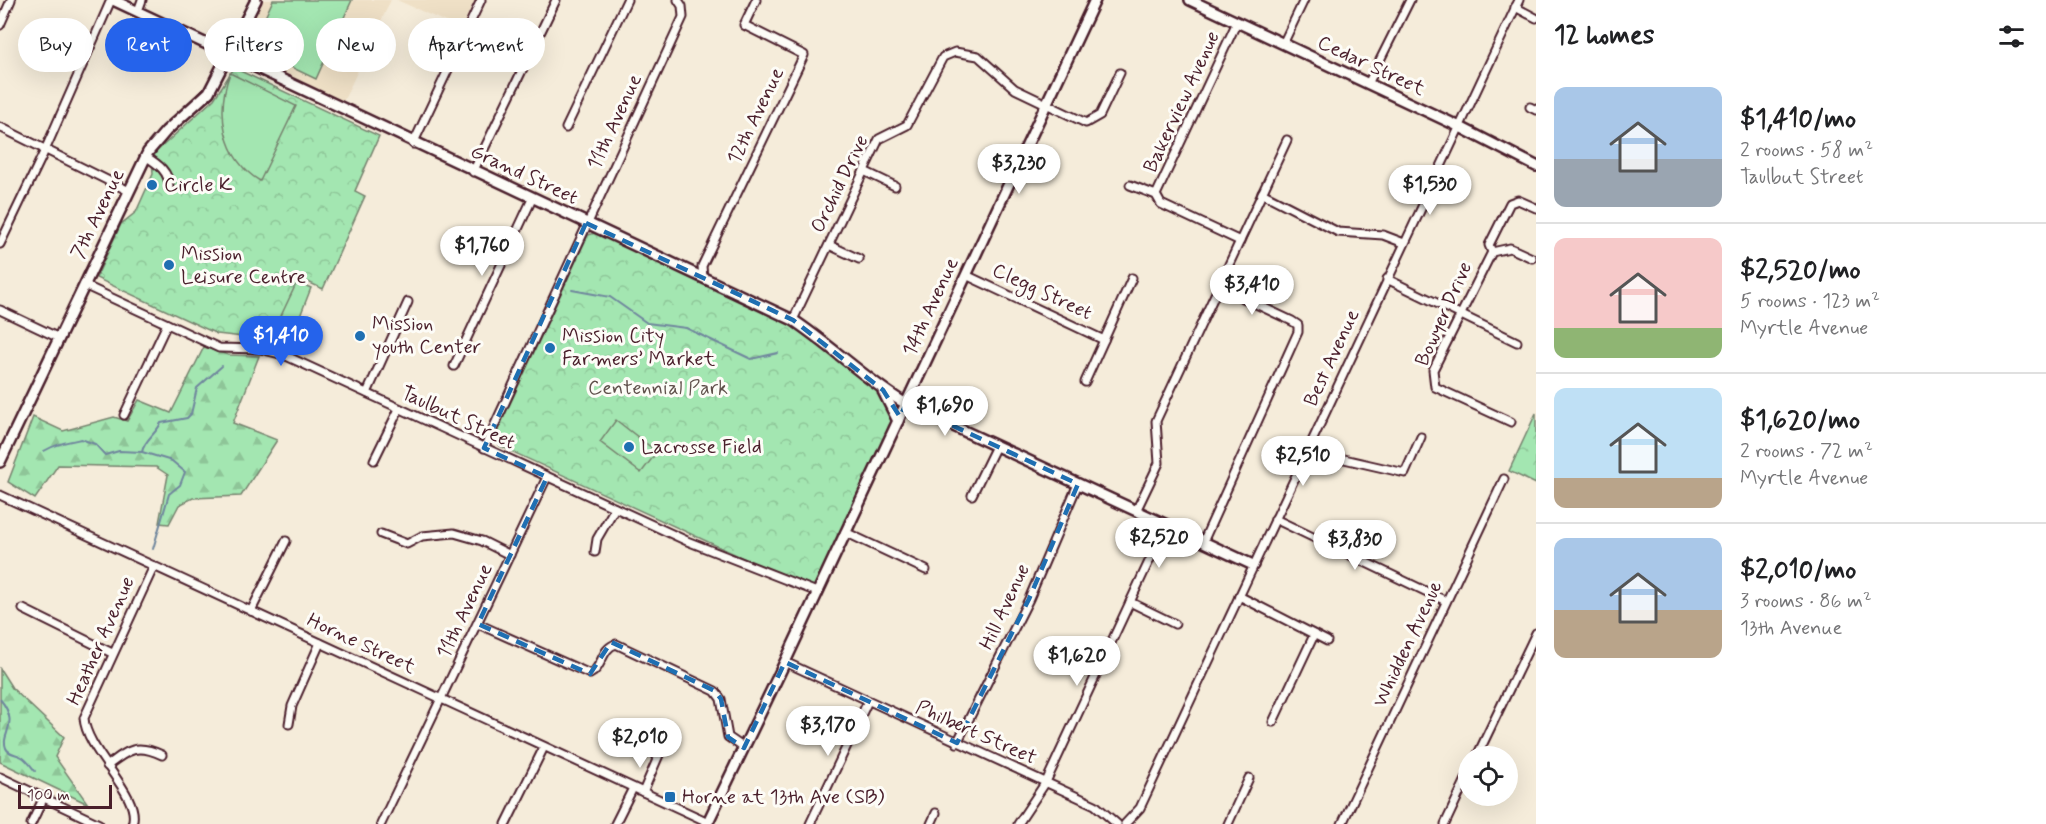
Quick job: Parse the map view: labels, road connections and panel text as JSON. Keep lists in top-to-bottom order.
{
  "streets": {
    "street": [
      "Cedar Street",
      "Bakerview Avenue",
      "12th Avenue",
      "11th Avenue",
      "Grand Street",
      "Orchid Drive",
      "7th Avenue",
      "Clegg Street",
      "14th Avenue",
      "Bowyer Drive",
      "Best Avenue",
      "Taulbut Street",
      "Hill Avenue",
      "Heather Avenue",
      "Horne Street",
      "Whidden Avenue",
      "Philbert Street"
    ]
  },
  "crossings": [
    ["Cedar Street", "Bakerview Avenue"],
    ["Cedar Street", "Best Avenue"],
    ["12th Avenue", "Grand Street"],
    ["11th Avenue", "Grand Street"],
    ["11th Avenue", "Taulbut Street"],
    ["11th Avenue", "Horne Street"],
    ["Grand Street", "Orchid Drive"],
    ["Grand Street", "14th Avenue"],
    ["Grand Street", "Best Avenue"],
    ["Grand Street", "Hill Avenue"],
    ["Orchid Drive", "14th Avenue"],
    ["7th Avenue", "Taulbut Street"],
    ["Clegg Street", "14th Avenue"],
    ["14th Avenue", "Taulbut Street"],
    ["14th Avenue", "Horne Street"],
    ["14th Avenue", "Philbert Street"],
    ["Hill Avenue", "Philbert Street"],
    ["Heather Avenue", "Horne Street"]
  ],
  "parks": ["Centennial Park"],
  "places": {
    "other": [
      "Circle K",
      "Mission Leisure Centre",
      "Mission youth Center",
      "Mission City Farmers’ Market",
      "Lacrosse Field"
    ],
    "transit": ["Horne at 13th Ave (SB)"]
  },
  "scale_bar": "100 m",
  "page": {
    "heading": "12 homes",
    "chip": [
      "Buy",
      "Rent",
      "Filters",
      "New",
      "Apartment"
    ],
    "list": [
      {
        "name": "$1,410/mo",
        "note": "2 rooms · 58 m² · Taulbut Street"
      },
      {
        "name": "$2,520/mo",
        "note": "5 rooms · 123 m² · Myrtle Avenue"
      },
      {
        "name": "$1,620/mo",
        "note": "2 rooms · 72 m² · Myrtle Avenue"
      },
      {
        "name": "$2,010/mo",
        "note": "3 rooms · 86 m² · 13th Avenue"
      }
    ],
    "price": [
      "$3,230",
      "$1,530",
      "$1,760",
      "$3,410",
      "$1,410",
      "$1,690",
      "$2,510",
      "$2,520",
      "$3,830",
      "$1,620",
      "$3,170",
      "$2,010"
    ],
    "scale": "100 m"
  }
}
